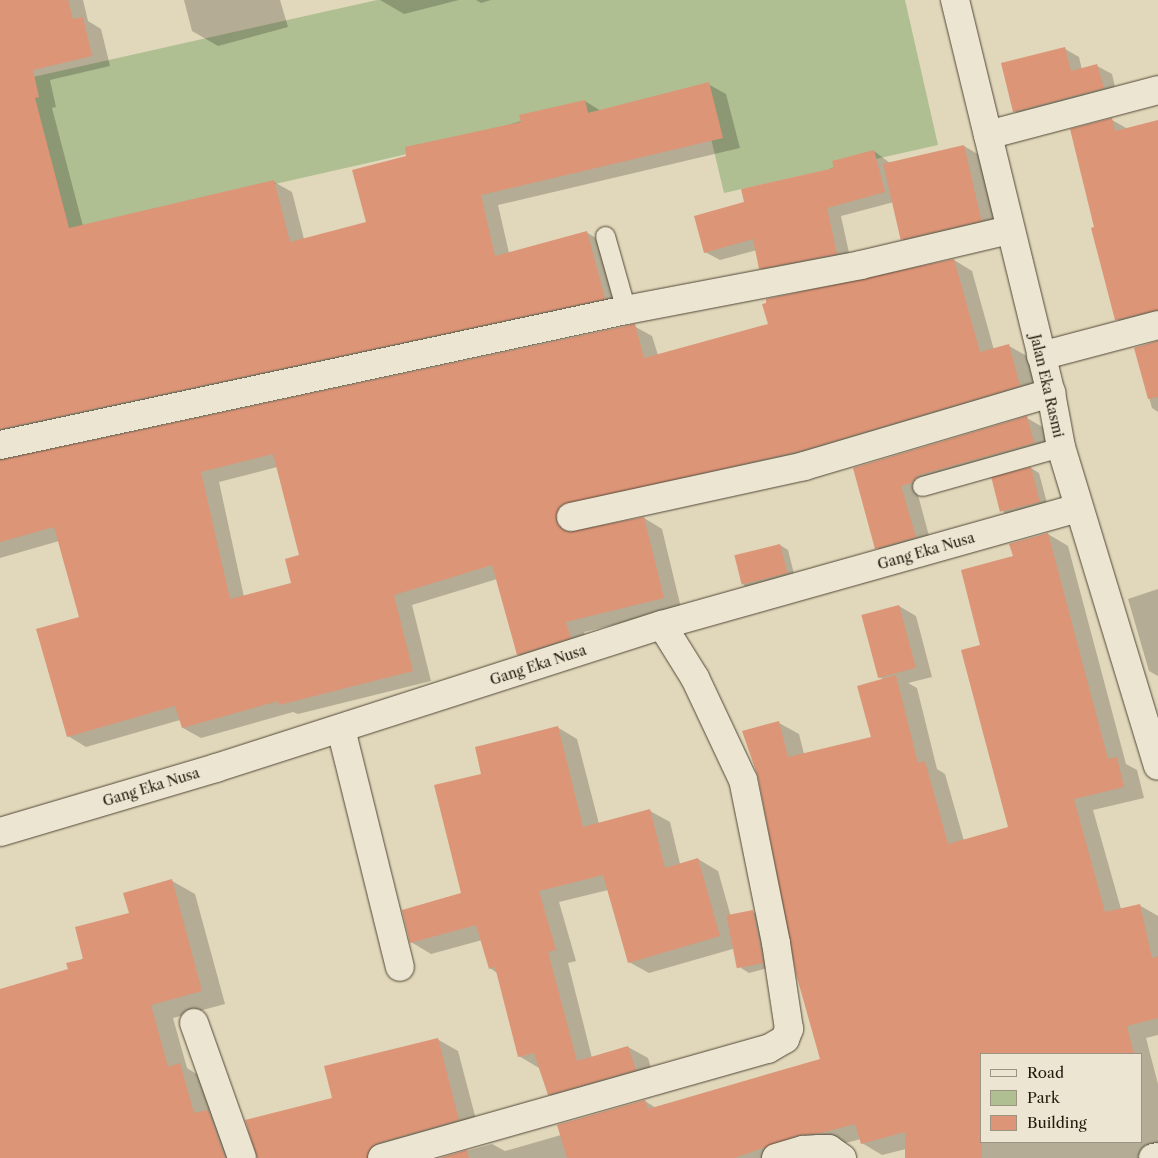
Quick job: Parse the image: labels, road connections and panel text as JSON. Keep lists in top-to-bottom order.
{
  "streets": {
    "street": ["Jalan Eka Rasmi", "Gang Eka Nusa"]
  },
  "crossings": [
    ["Jalan Eka Rasmi", "Gang Eka Nusa"]
  ],
  "legend": ["Road", "Park", "Building"]
}
